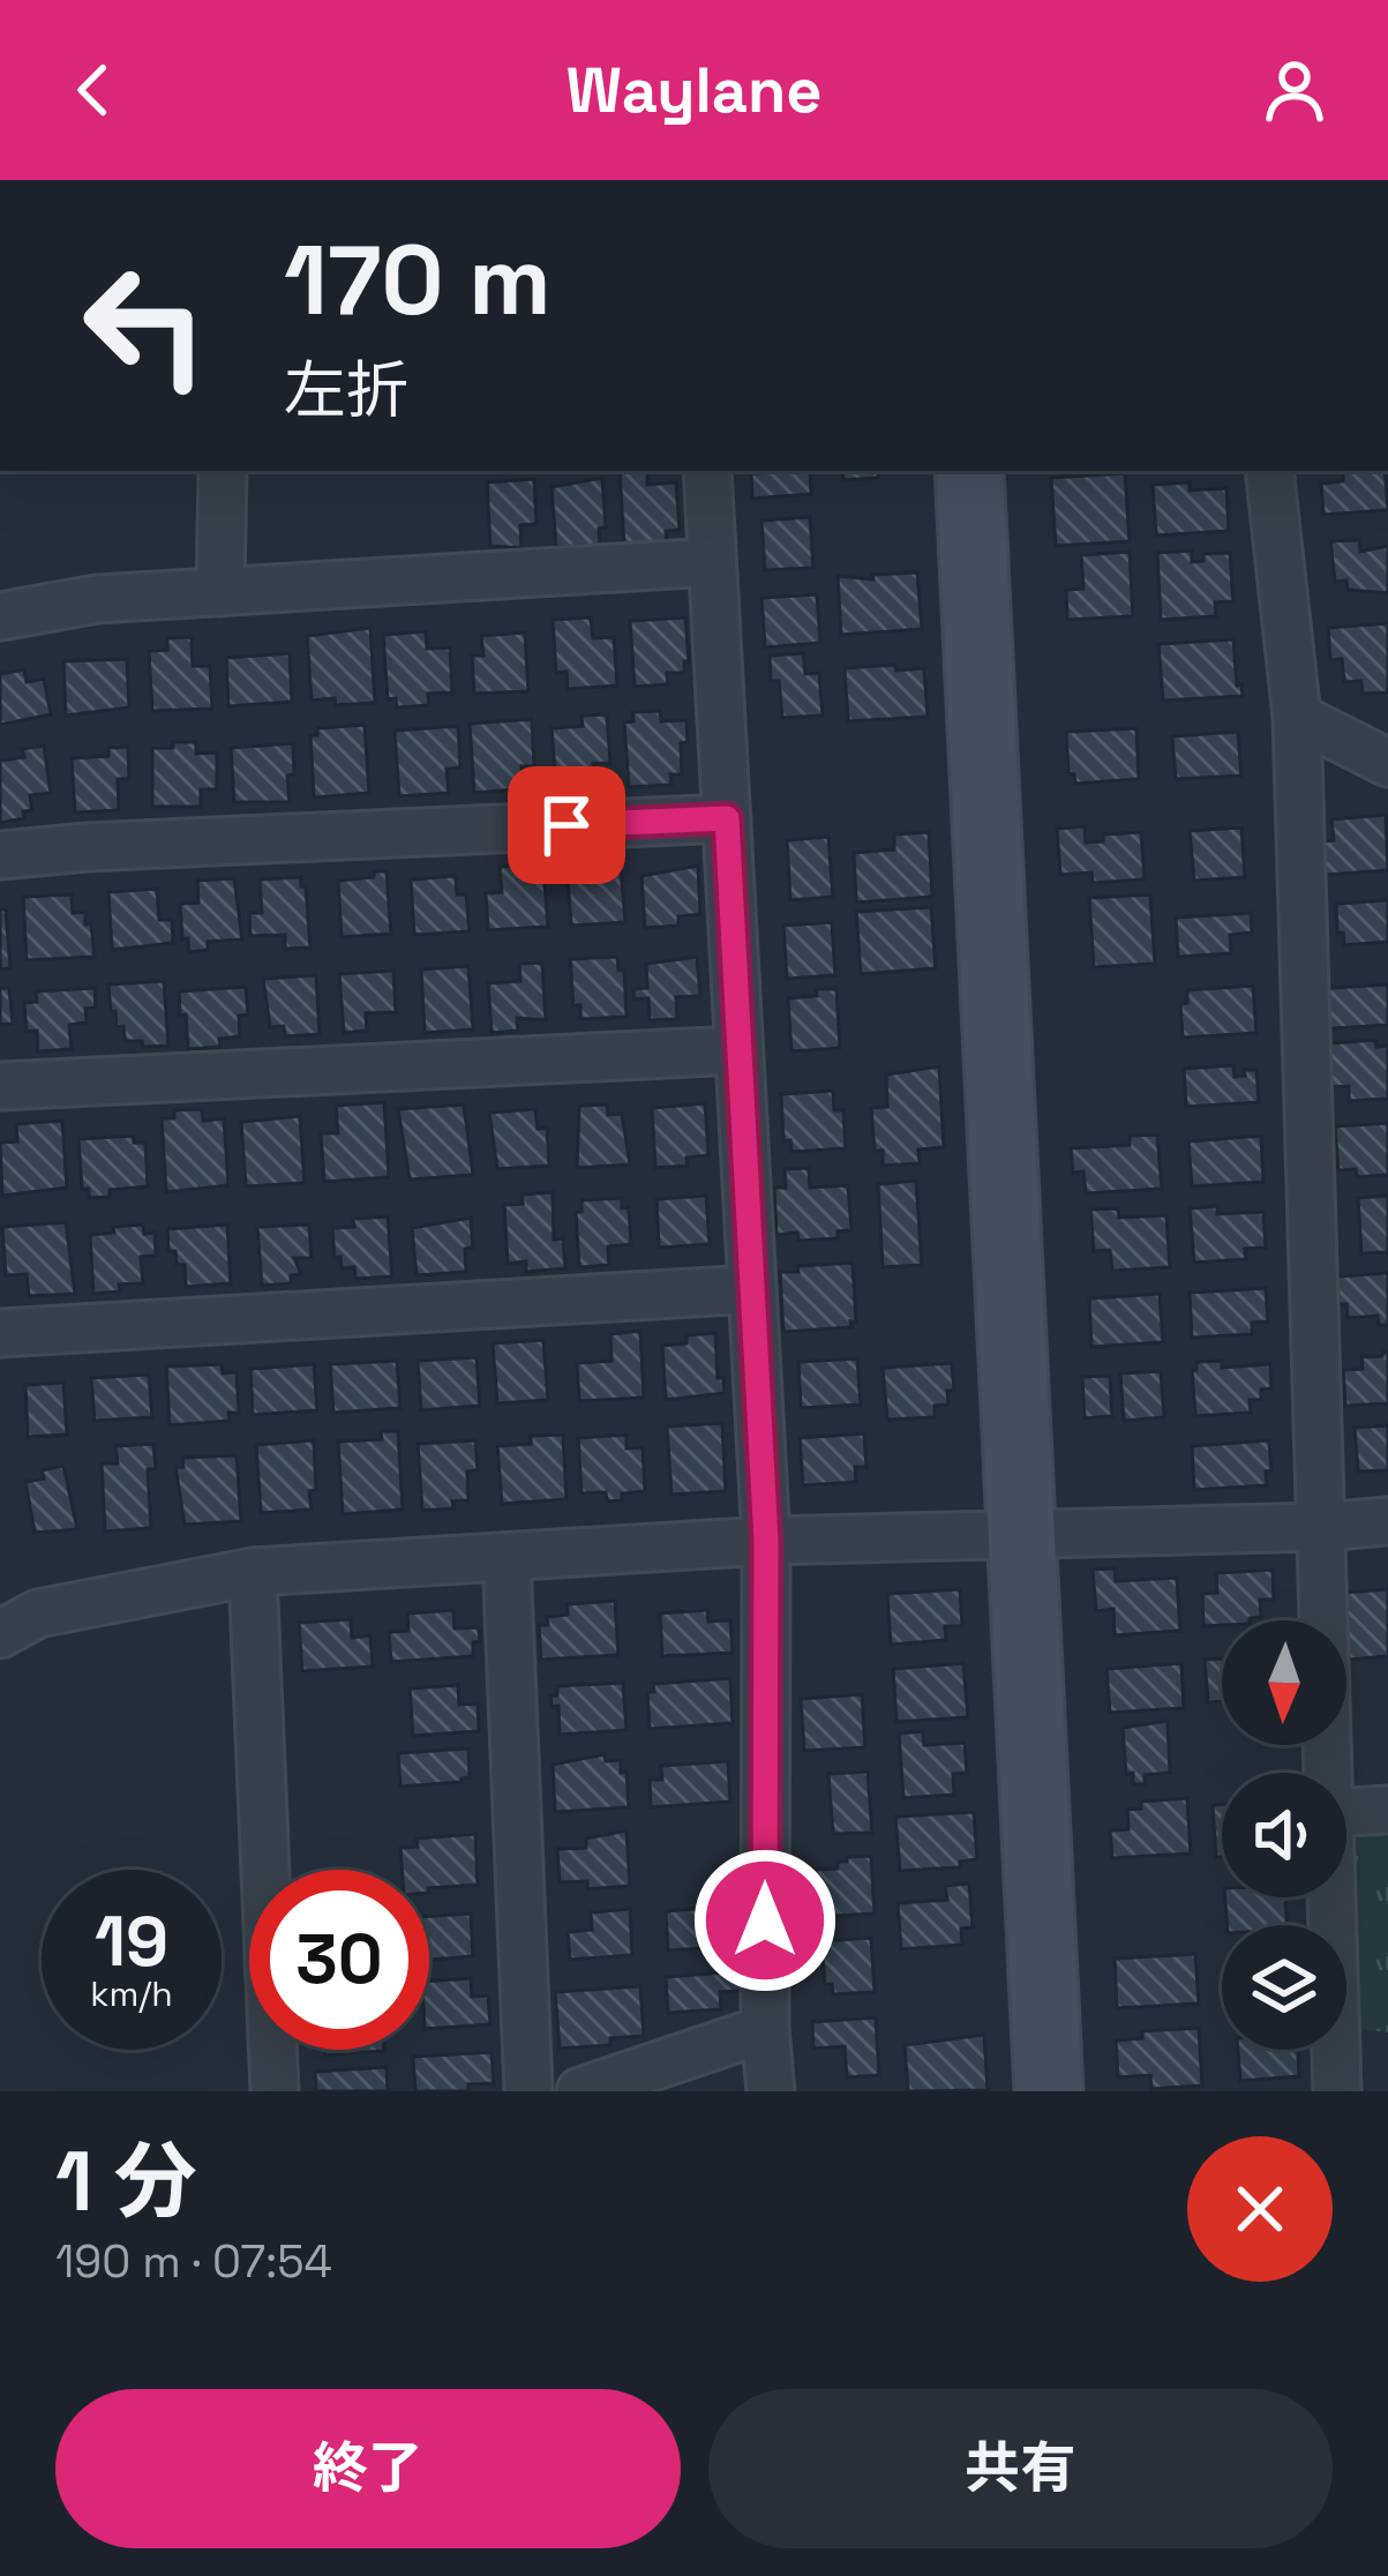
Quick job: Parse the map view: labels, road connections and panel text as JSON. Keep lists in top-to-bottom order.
{
  "north": "bottom",
  "page": {
    "header": "Waylane",
    "turn": ["170 m", "左折"],
    "speed": "19 km/h",
    "limit": "30",
    "heading": ["1 分", "190 m · 07:54"],
    "buttons": ["終了", "共有"]
  }
}
